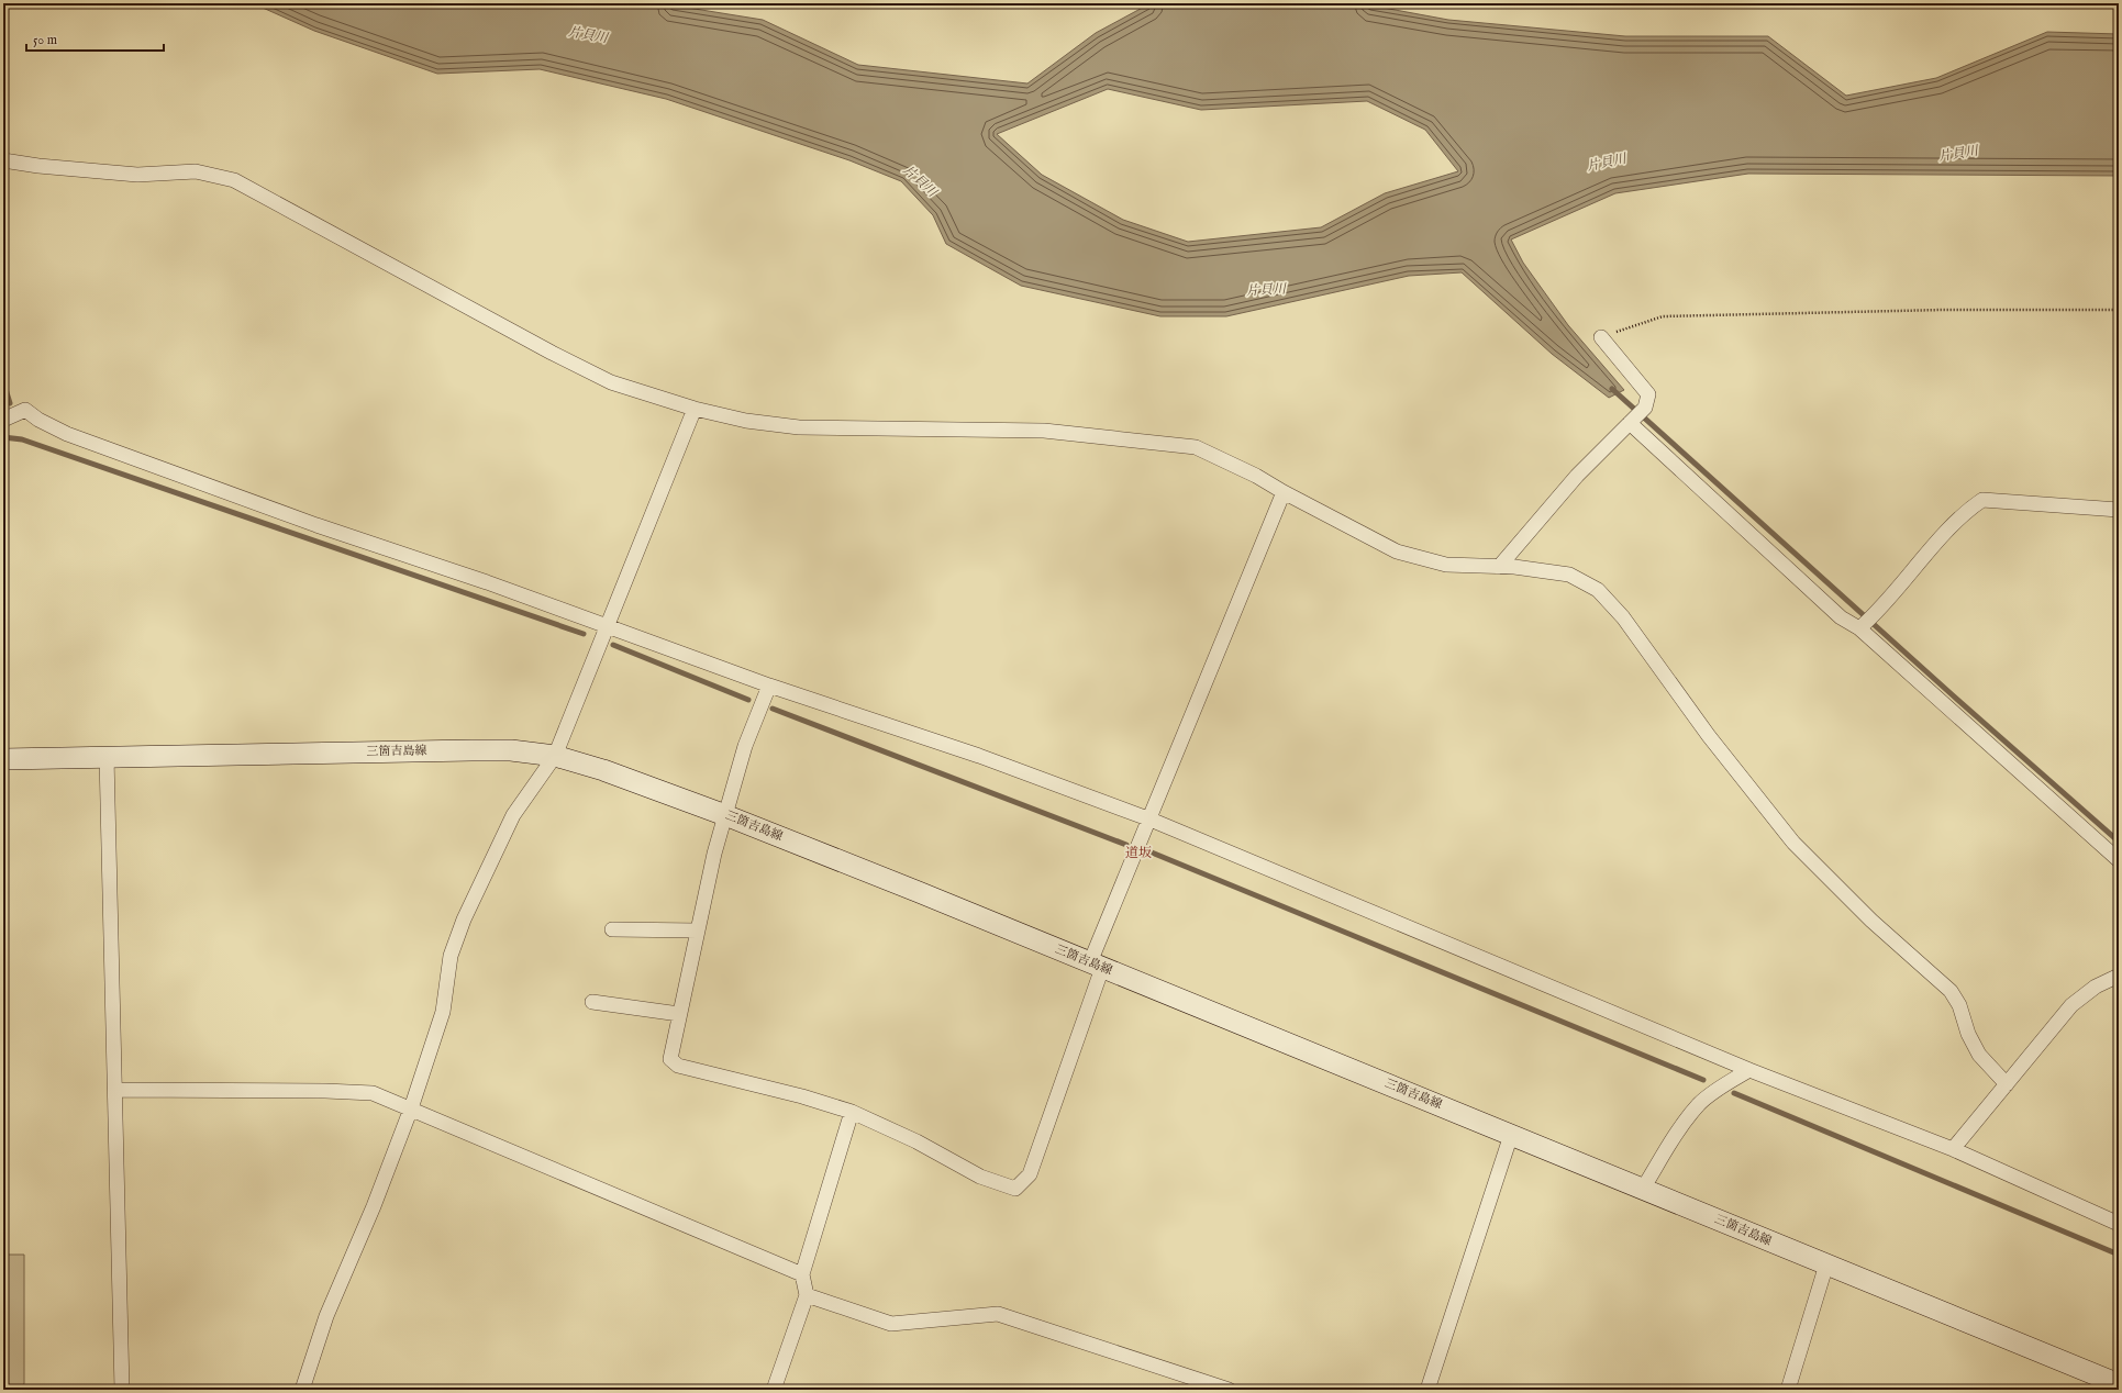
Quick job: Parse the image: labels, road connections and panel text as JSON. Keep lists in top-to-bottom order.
{
  "streets": {
    "main road": ["三箇吉島線"]
  },
  "districts": ["道坂"],
  "water": ["片貝川"],
  "scale_bar": "50 m"
}
